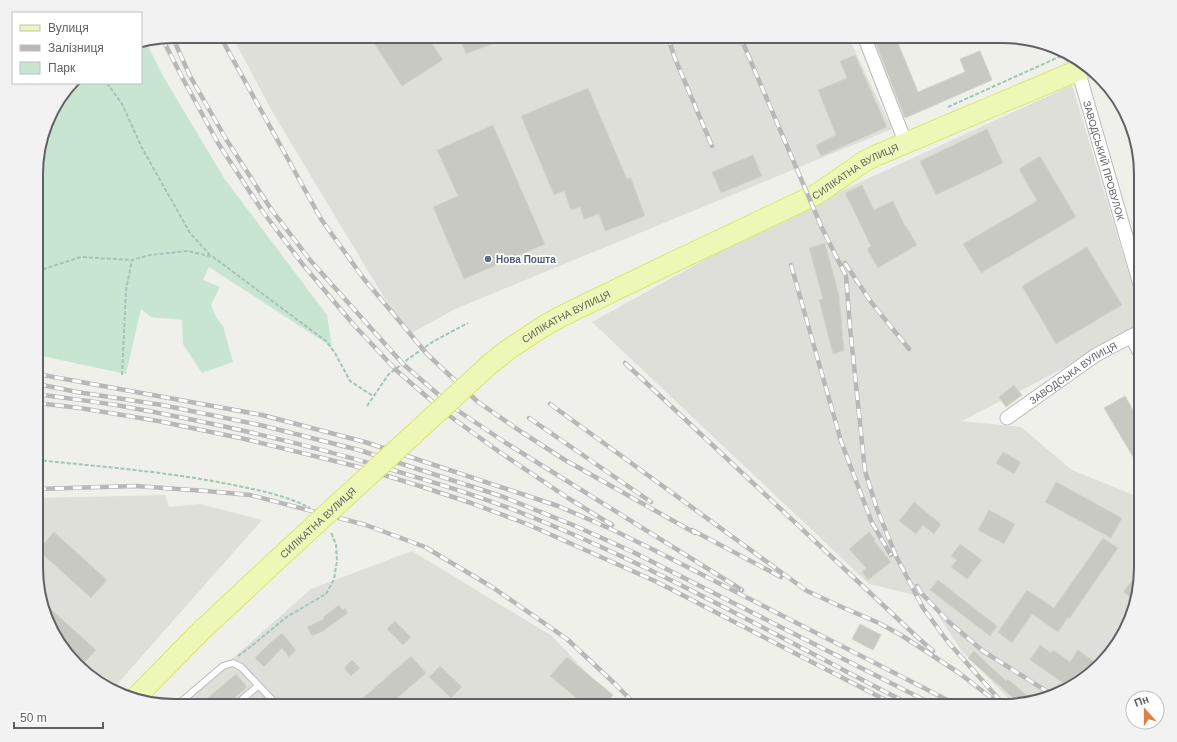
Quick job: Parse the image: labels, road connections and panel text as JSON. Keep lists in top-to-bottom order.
{
  "streets": {
    "main road": ["СИЛІКАТНА ВУЛИЦЯ"],
    "street": ["ЗАВОДСЬКИЙ ПРОВУЛОК", "ЗАВОДСЬКА ВУЛИЦЯ"]
  },
  "places": ["Нова Пошта"],
  "legend": ["Вулиця", "Залізниця", "Парк"],
  "scale_bar": "50 m",
  "north": "top"
}
